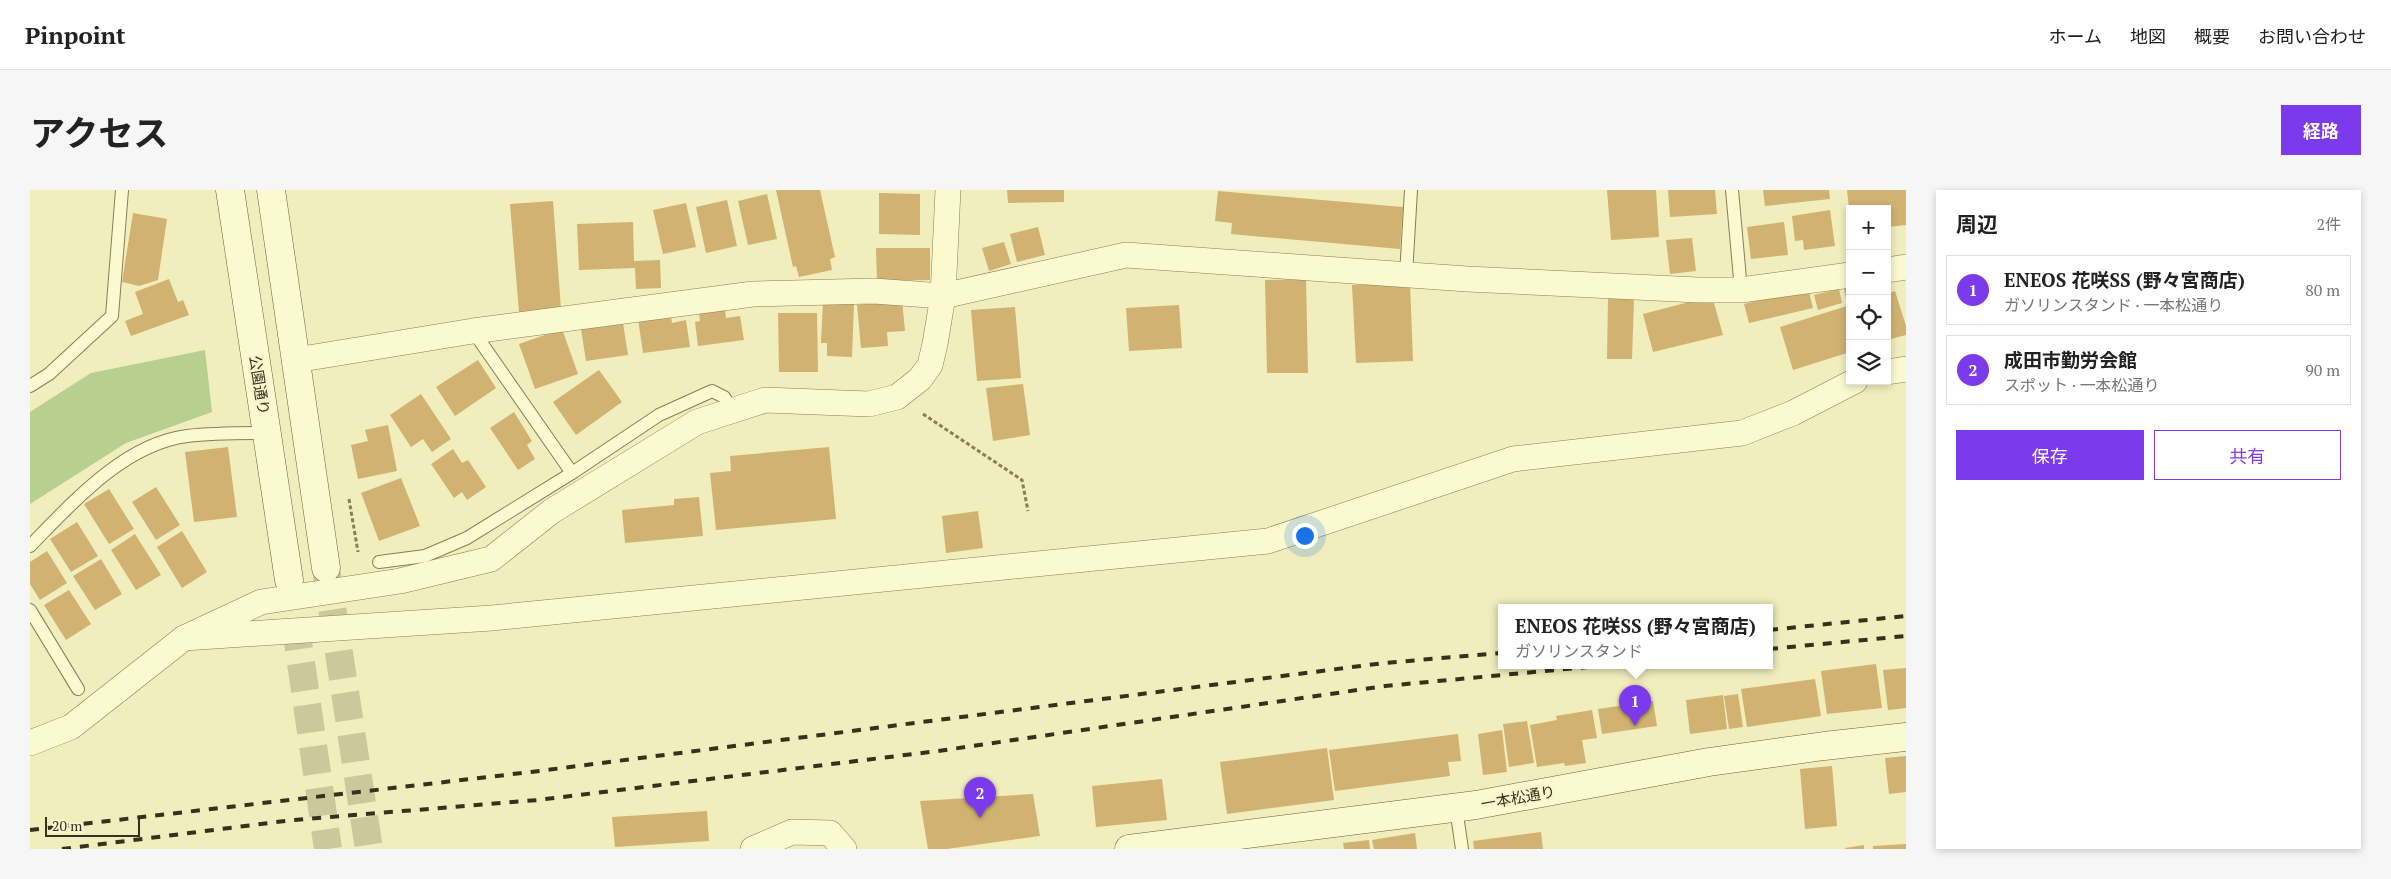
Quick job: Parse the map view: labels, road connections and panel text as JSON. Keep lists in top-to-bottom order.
{
  "streets": {
    "street": ["公園通り", "一本松通り"]
  },
  "scale_bar": "20 m",
  "page": {
    "header": "Pinpoint",
    "nav": [
      "ホーム",
      "地図",
      "概要",
      "お問い合わせ"
    ],
    "title": "アクセス",
    "buttons": [
      "経路",
      ["保存", "共有"]
    ],
    "heading": ["周辺", "2件"],
    "map_buttons": ["+", "−"],
    "list": [
      {
        "mark": "1",
        "name": "ENEOS 花咲SS (野々宮商店)",
        "note": "ガソリンスタンド · 一本松通り",
        "value": "80 m"
      },
      {
        "mark": "2",
        "name": "成田市勤労会館",
        "note": "スポット · 一本松通り",
        "value": "90 m"
      }
    ],
    "popup": ["ENEOS 花咲SS (野々宮商店)", "ガソリンスタンド"],
    "pins": ["1", "2"],
    "scale": "20 m"
  }
}
